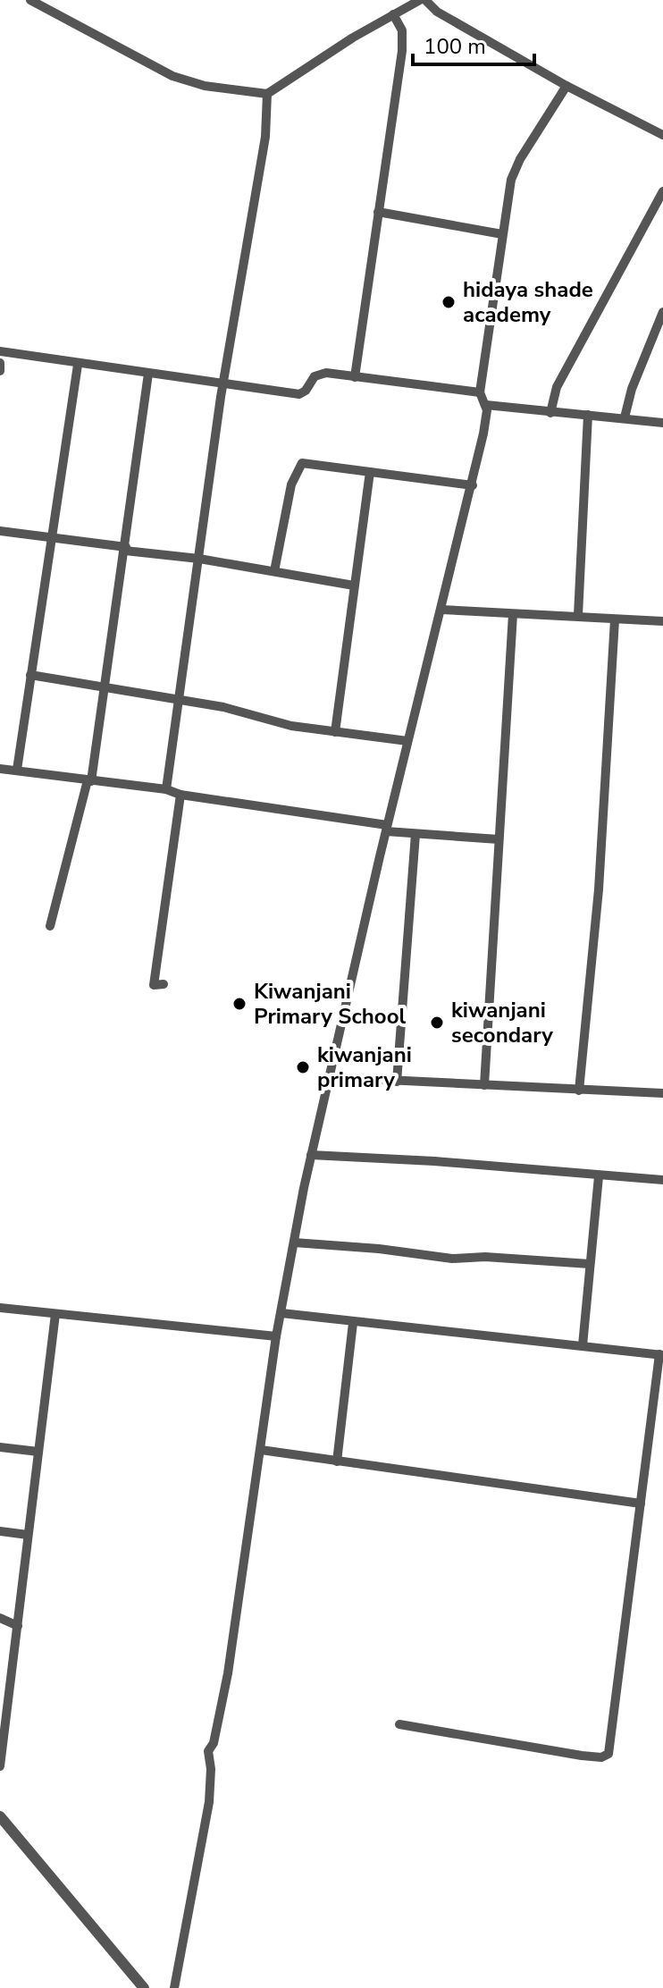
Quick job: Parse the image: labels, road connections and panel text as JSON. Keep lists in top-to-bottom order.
{
  "places": [
    "hidaya shade academy",
    "Kiwanjani Primary School",
    "kiwanjani secondary",
    "kiwanjani primary"
  ],
  "scale_bar": "100 m"
}
